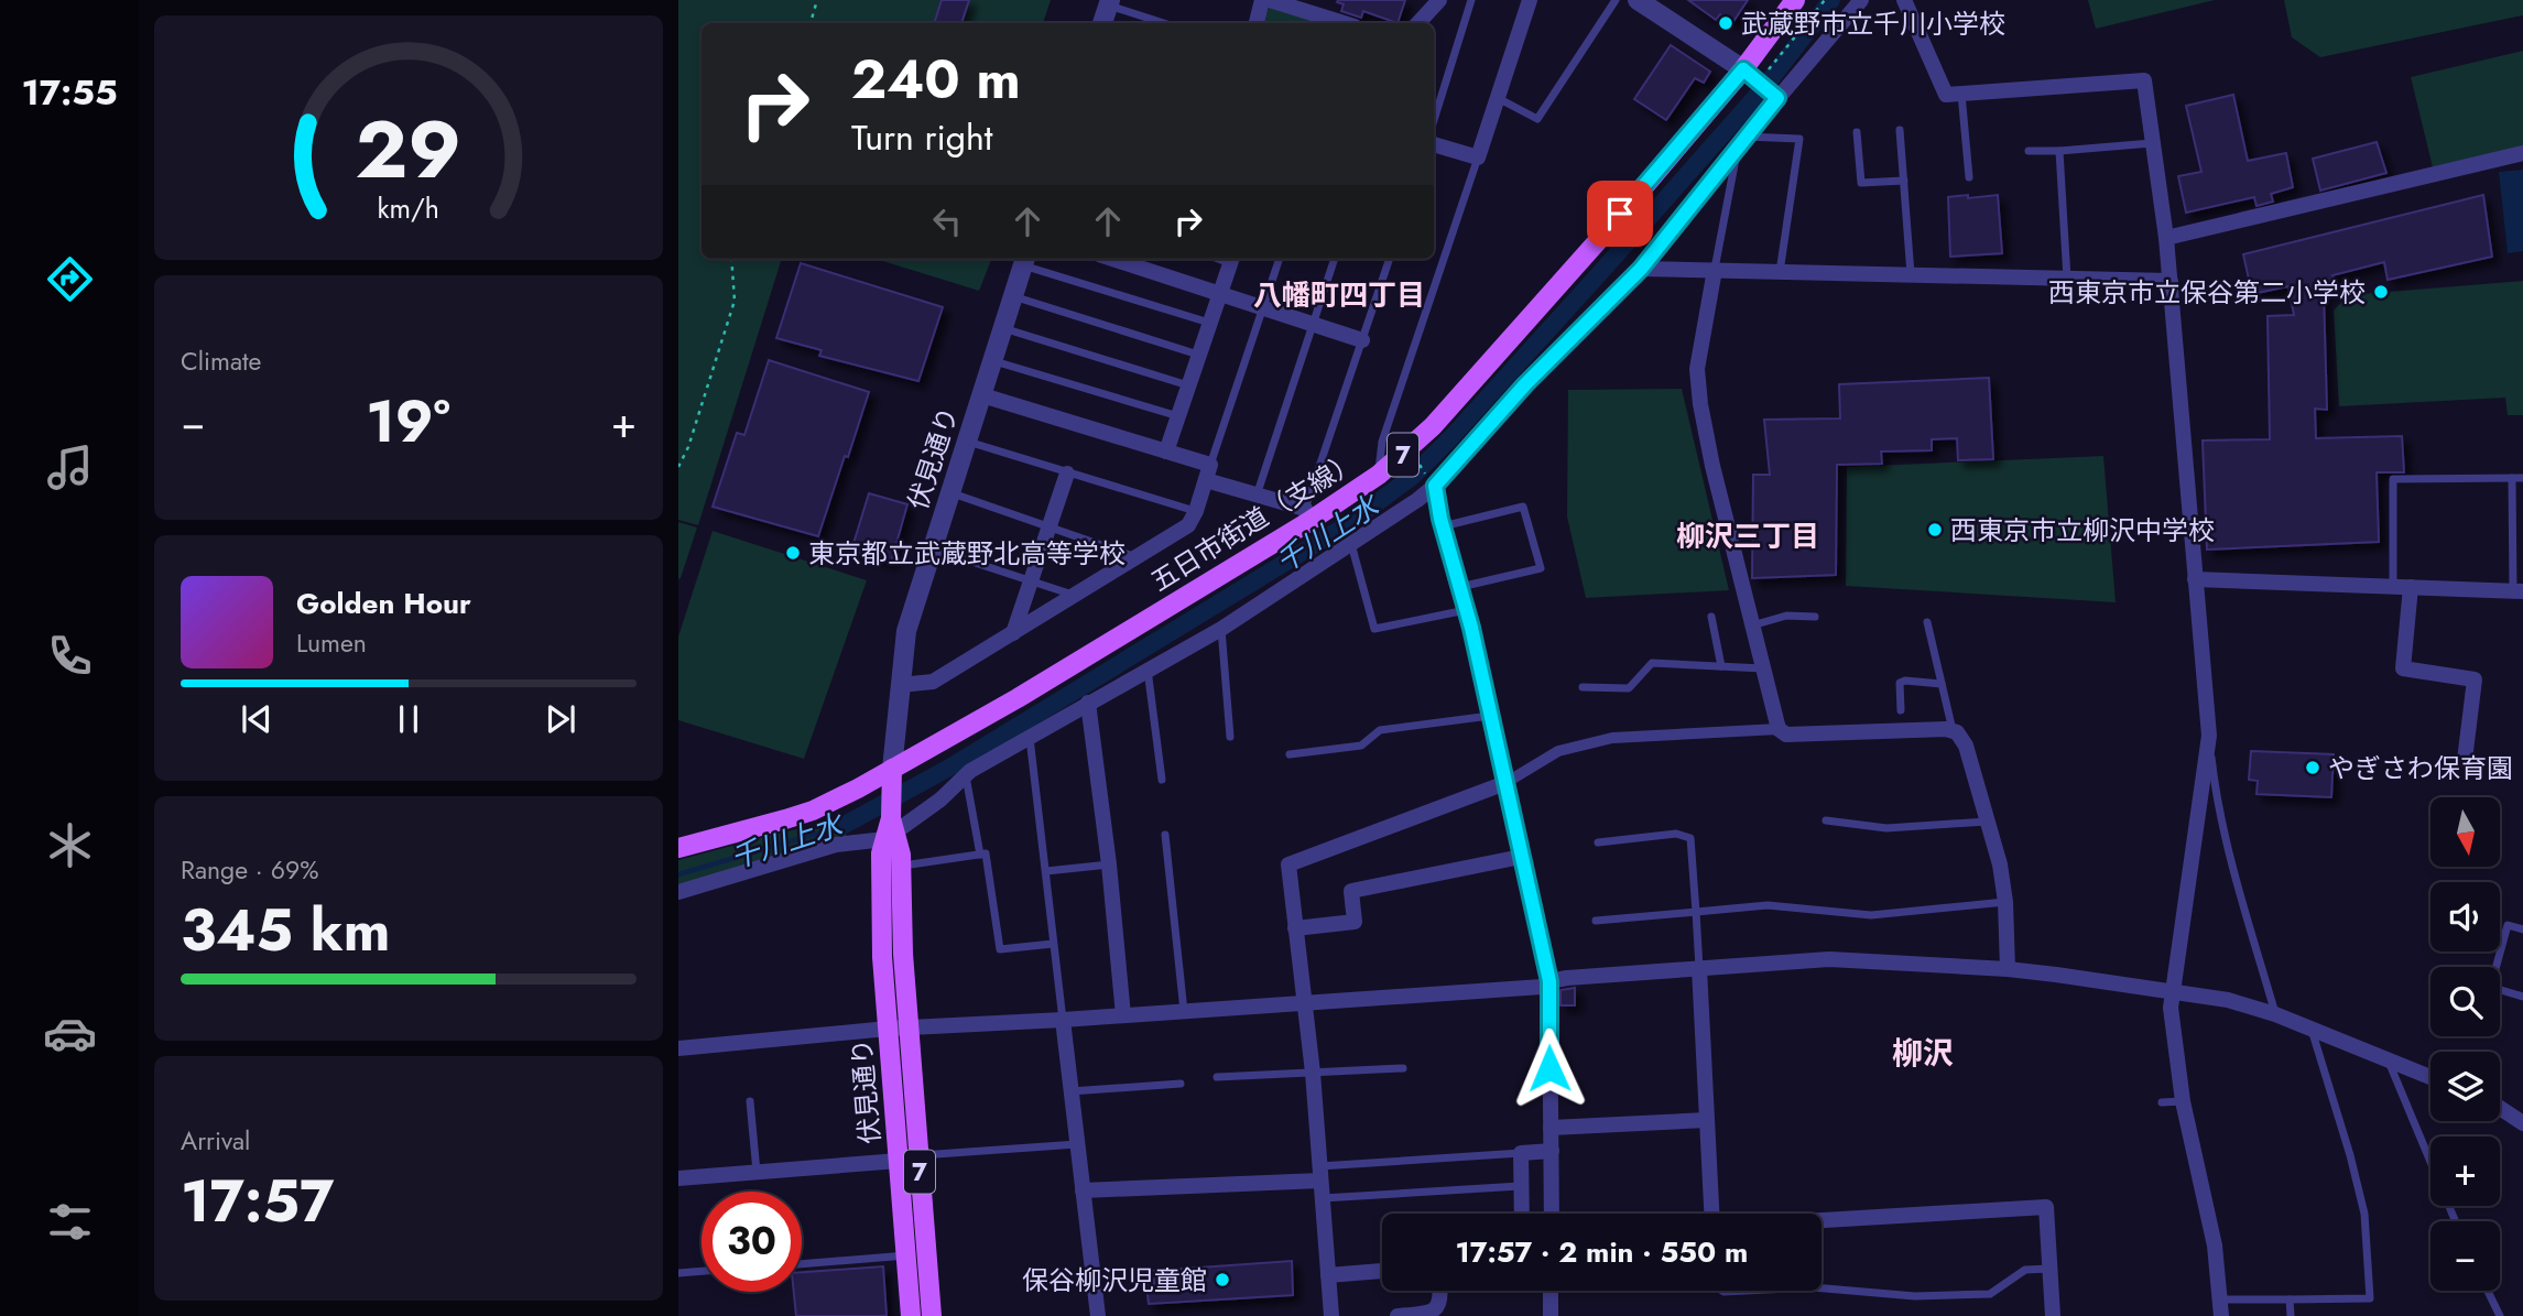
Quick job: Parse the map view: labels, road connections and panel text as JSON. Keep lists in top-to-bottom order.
{
  "streets": {
    "main road": ["7", "伏見通り", "五日市街道（支線）"]
  },
  "crossings": [
    ["伏見通り", "五日市街道（支線）"]
  ],
  "districts": ["八幡町四丁目", "柳沢三丁目", "柳沢"],
  "water": ["千川上水"],
  "places": [
    "武蔵野市立千川小学校",
    "西東京市立保谷第二小学校",
    "西東京市立柳沢中学校",
    "東京都立武蔵野北高等学校",
    "やぎさわ保育園",
    "保谷柳沢児童館"
  ],
  "north": "bottom",
  "page": {
    "tabs": "17:55",
    "turn": ["240 m", "Turn right"],
    "tile": [
      "Climate",
      ["Range · 69%", "345 km"],
      ["Arrival", "17:57"]
    ],
    "heat": ["−", "19°", "+"],
    "song": ["Golden Hour", "Lumen"],
    "map_buttons": ["+", "−"],
    "limit": "30",
    "trip": "17:57 · 2 min · 550 m",
    "gauge": ["29", "km/h"]
  }
}
